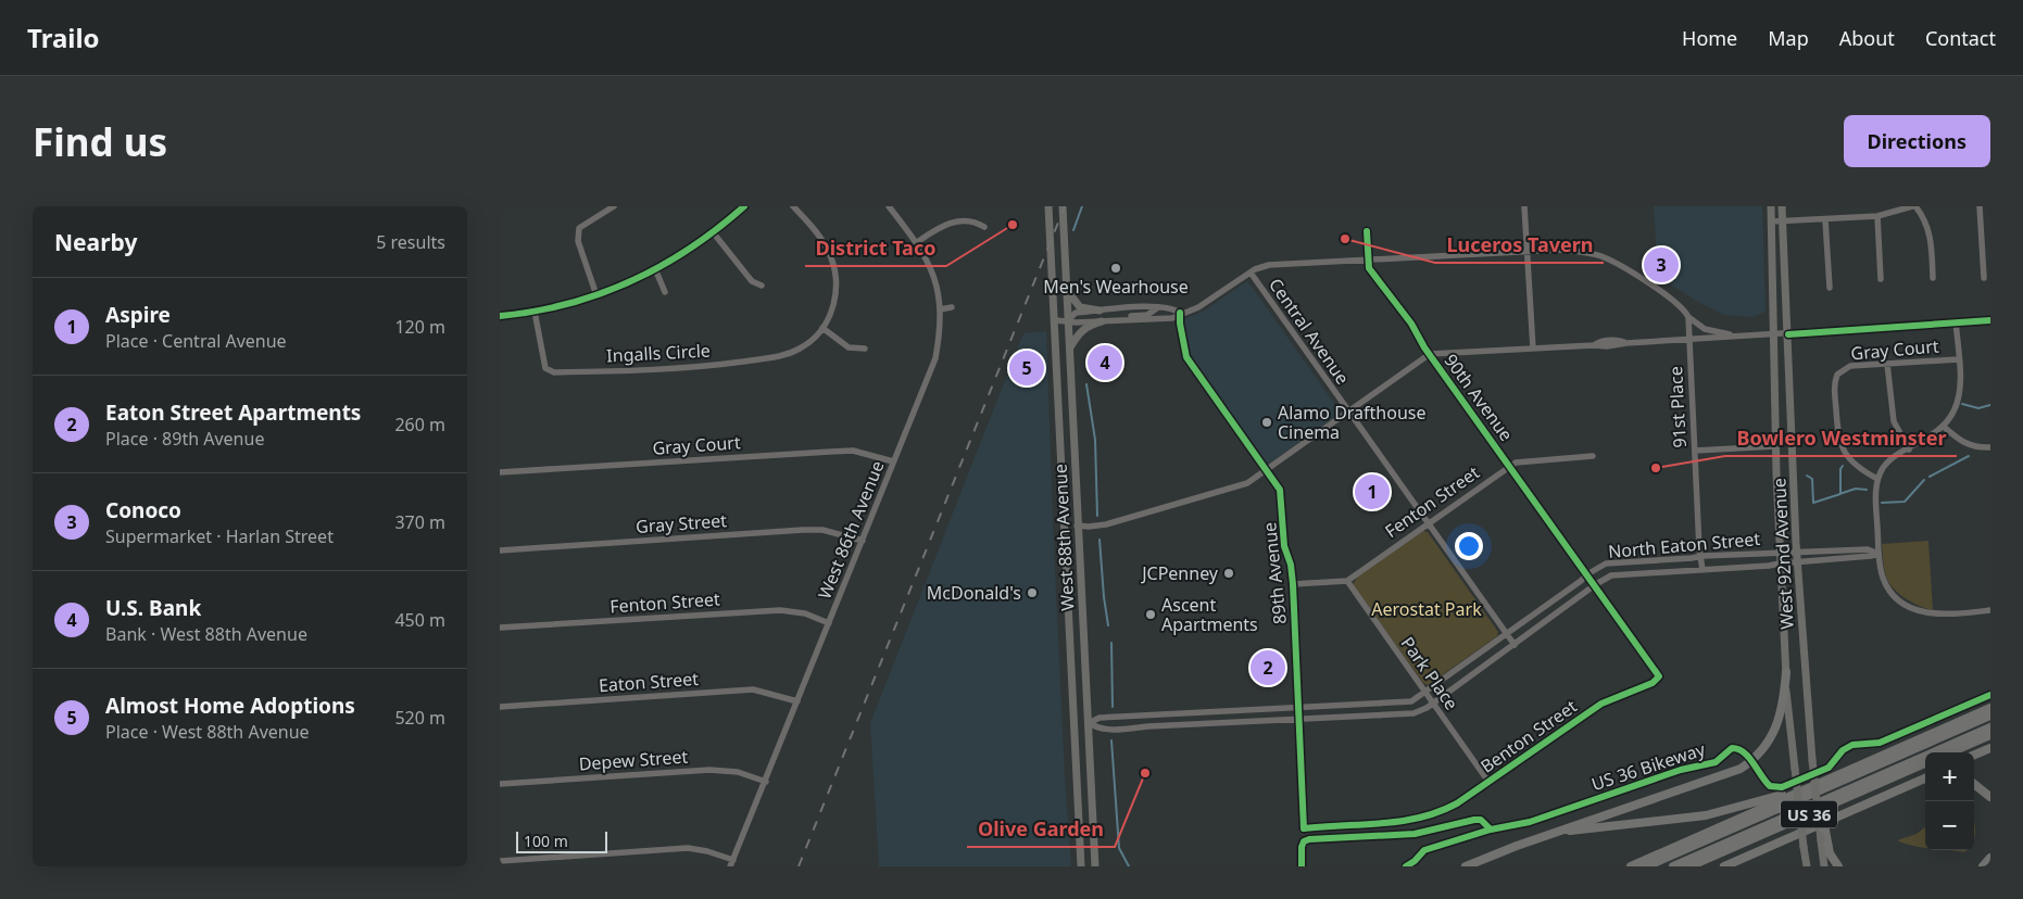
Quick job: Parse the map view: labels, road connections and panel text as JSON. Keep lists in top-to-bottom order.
{
  "streets": {
    "highway": ["US 36"],
    "main road": ["West 88th Avenue", "West 92nd Avenue"],
    "street": [
      "Central Avenue",
      "Gray Court",
      "Ingalls Circle",
      "90th Avenue",
      "91st Place",
      "Fenton Street",
      "Gray Street",
      "West 86th Avenue",
      "North Eaton Street",
      "89th Avenue",
      "Park Place",
      "Eaton Street",
      "Benton Street",
      "Depew Street"
    ],
    "cycle path": ["US 36 Bikeway"]
  },
  "crossings": [
    ["Central Avenue", "Fenton Street"],
    ["Central Avenue", "North Eaton Street"],
    ["Gray Court", "West 86th Avenue"],
    ["90th Avenue", "Fenton Street"],
    ["90th Avenue", "North Eaton Street"],
    ["90th Avenue", "Benton Street"],
    ["91st Place", "North Eaton Street"],
    ["Fenton Street", "West 86th Avenue"],
    ["Fenton Street", "Park Place"],
    ["Gray Street", "West 86th Avenue"],
    ["West 86th Avenue", "Eaton Street"],
    ["West 86th Avenue", "Depew Street"],
    ["West 88th Avenue", "North Eaton Street"],
    ["North Eaton Street", "West 92nd Avenue"],
    ["North Eaton Street", "89th Avenue"],
    ["North Eaton Street", "Park Place"],
    ["North Eaton Street", "Benton Street"],
    ["89th Avenue", "Benton Street"],
    ["Park Place", "Benton Street"]
  ],
  "parks": ["Aerostat Park"],
  "places": [
    "District Taco",
    "Luceros Tavern",
    "Men's Wearhouse",
    "Alamo Drafthouse Cinema",
    "Bowlero Westminster",
    "JCPenney",
    "McDonald's",
    "Ascent Apartments",
    "Olive Garden"
  ],
  "scale_bar": "100 m",
  "page": {
    "header": "Trailo",
    "nav": [
      "Home",
      "Map",
      "About",
      "Contact"
    ],
    "buttons": "Directions",
    "title": "Find us",
    "heading": ["Nearby", "5 results"],
    "pins": [
      "3",
      "4",
      "5",
      "1",
      "2"
    ],
    "list": [
      {
        "mark": "1",
        "name": "Aspire",
        "note": "Place · Central Avenue",
        "value": "120 m"
      },
      {
        "mark": "2",
        "name": "Eaton Street Apartments",
        "note": "Place · 89th Avenue",
        "value": "260 m"
      },
      {
        "mark": "3",
        "name": "Conoco",
        "note": "Supermarket · Harlan Street",
        "value": "370 m"
      },
      {
        "mark": "4",
        "name": "U.S. Bank",
        "note": "Bank · West 88th Avenue",
        "value": "450 m"
      },
      {
        "mark": "5",
        "name": "Almost Home Adoptions",
        "note": "Place · West 88th Avenue",
        "value": "520 m"
      }
    ],
    "map_buttons": ["+", "−"],
    "scale": "100 m"
  }
}
